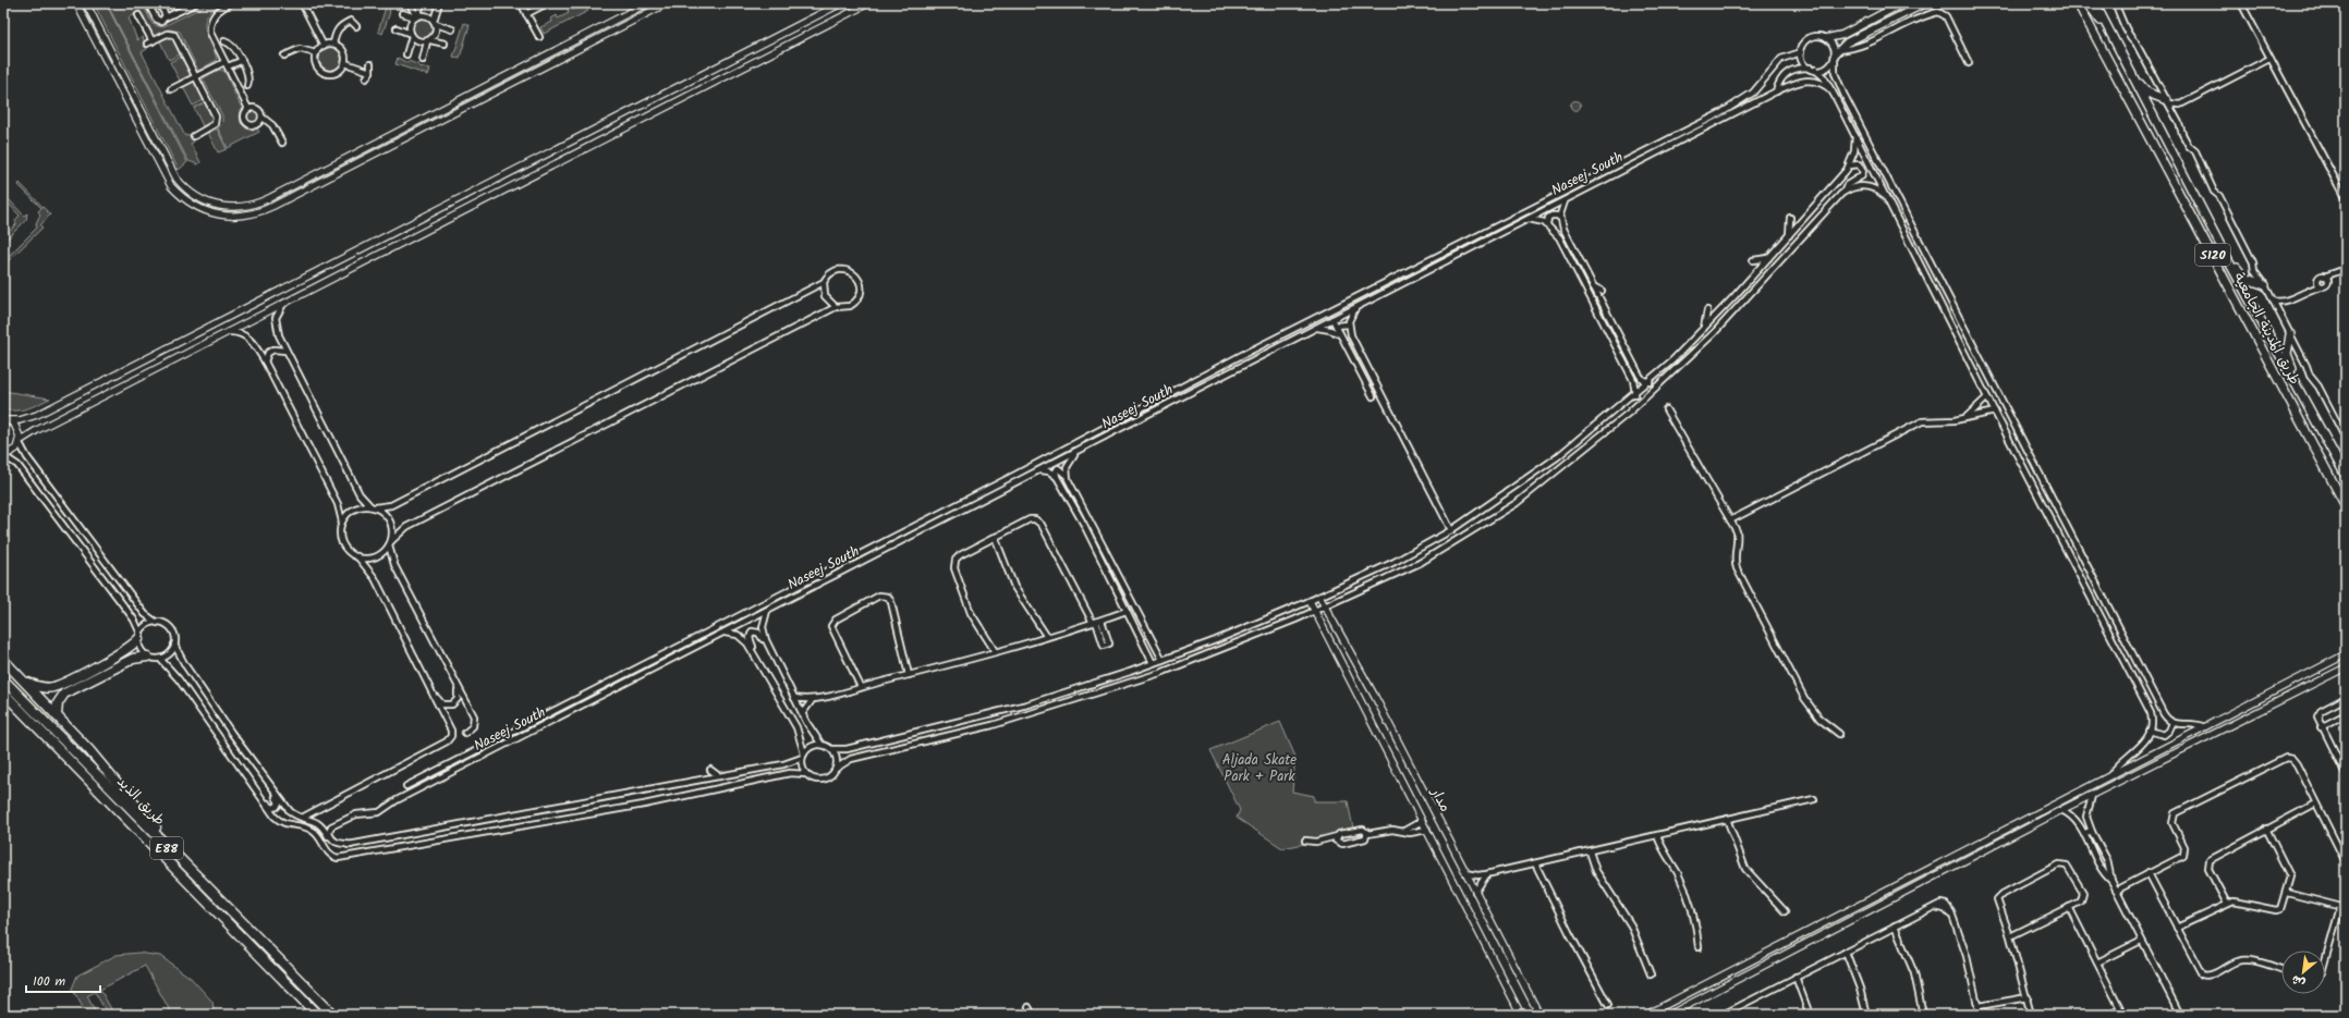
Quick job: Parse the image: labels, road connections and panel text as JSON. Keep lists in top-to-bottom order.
{
  "streets": {
    "highway": ["طريق الذيد", "E88"],
    "main road": ["S120", "طريق المدينة الجامعية"],
    "street": ["Naseej South", "مدار"]
  },
  "parks": ["Aljada Skate Park + Park"],
  "scale_bar": "100 m",
  "north": "bottom left"
}
